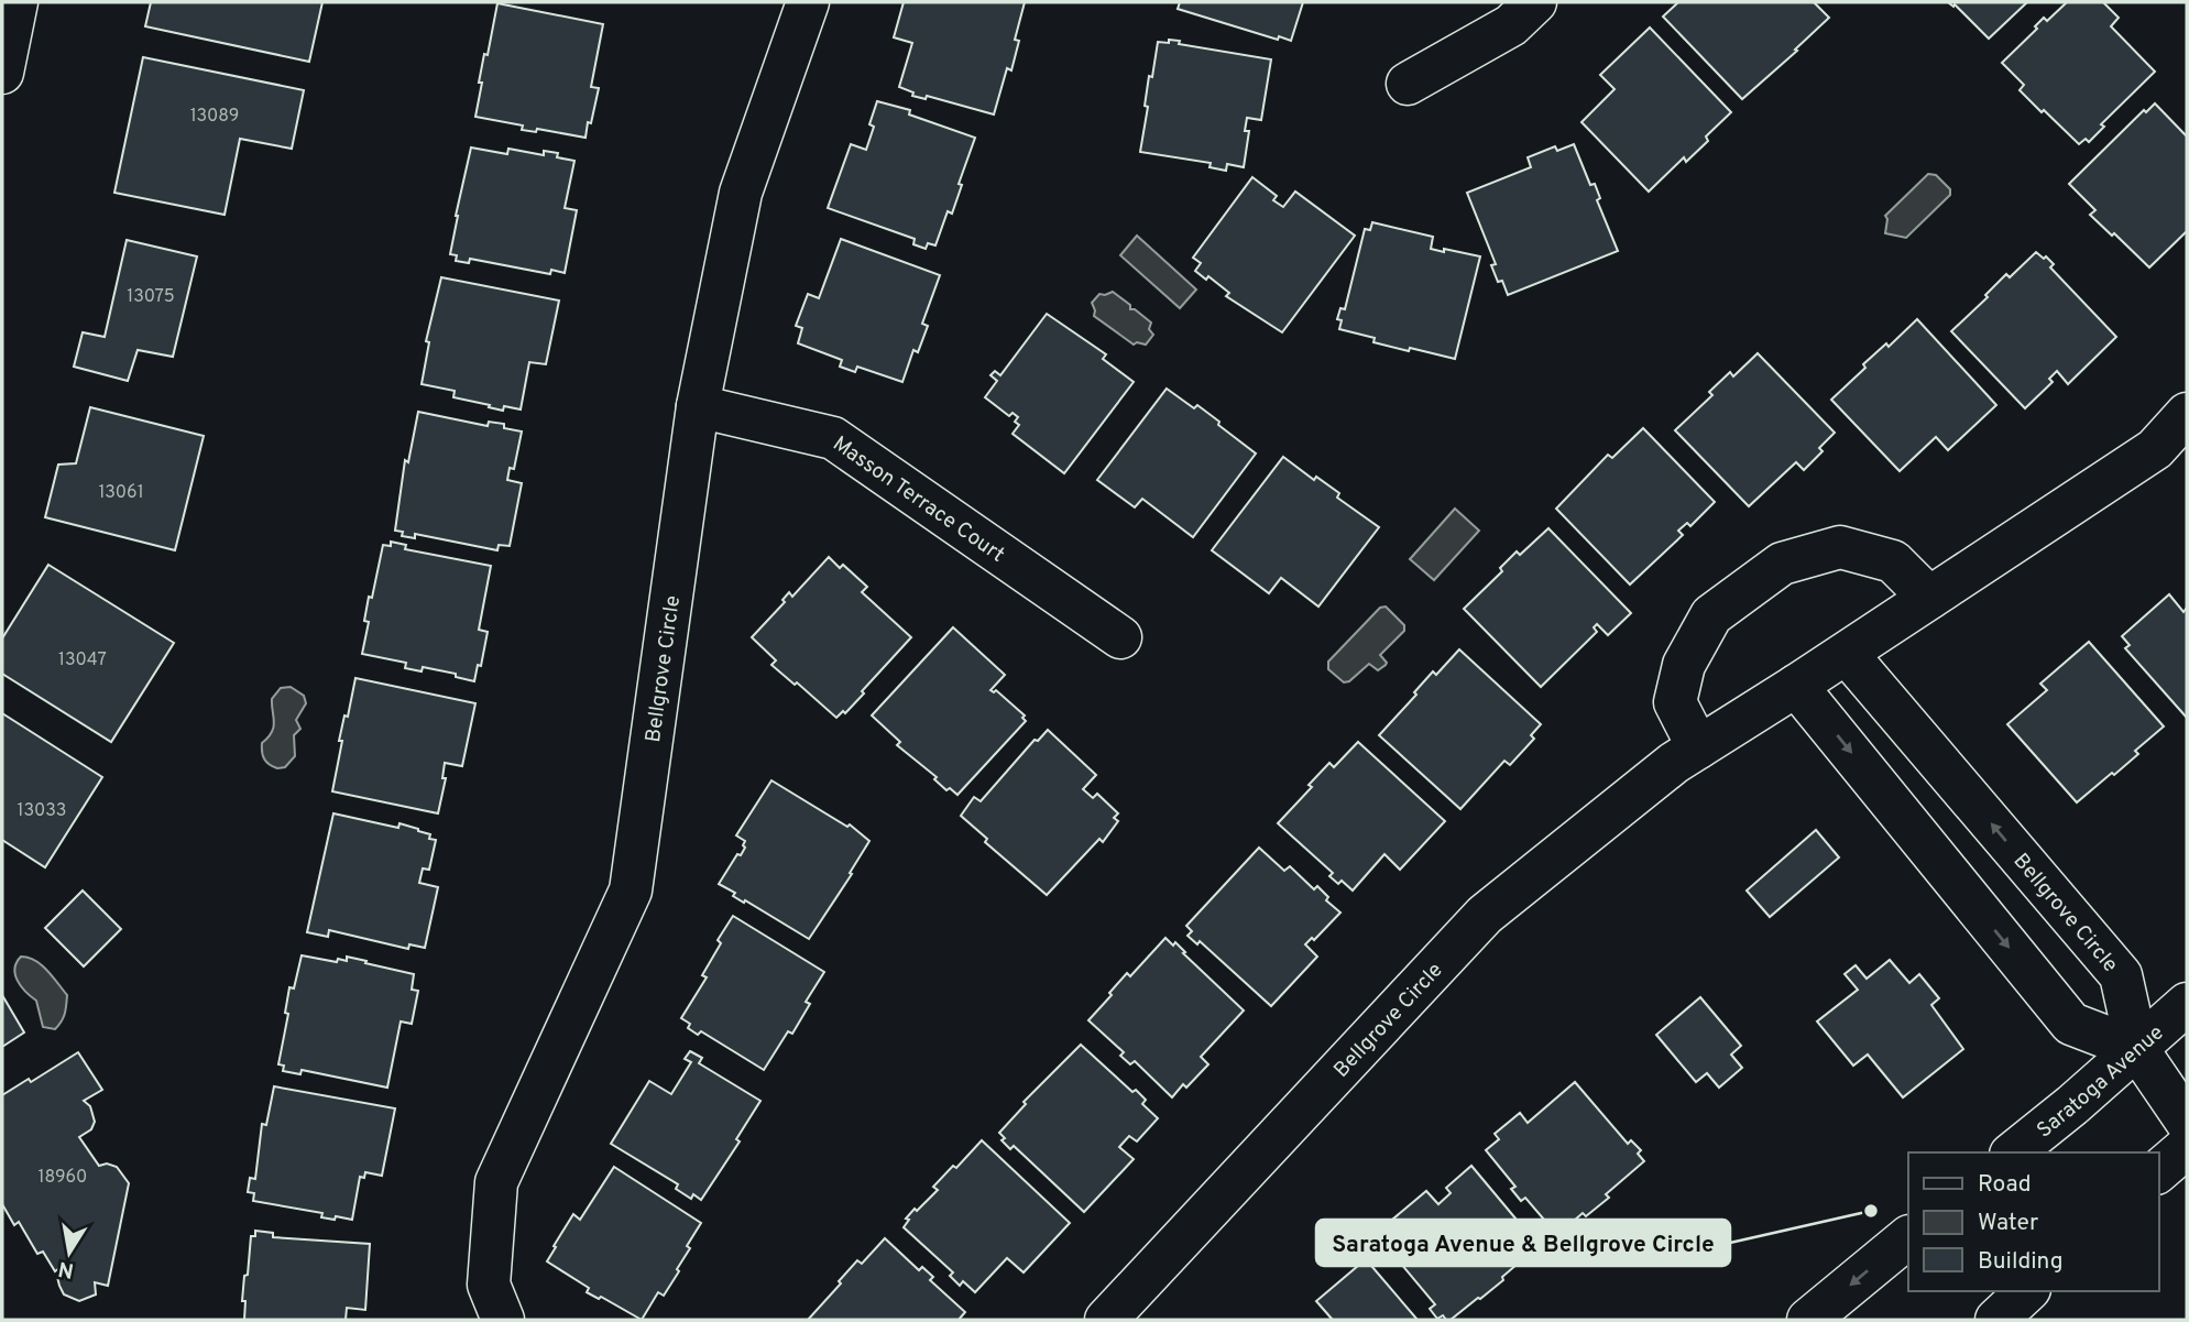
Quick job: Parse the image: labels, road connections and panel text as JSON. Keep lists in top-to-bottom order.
{
  "streets": {
    "main road": ["Masson Terrace Court", "Bellgrove Circle", "Saratoga Avenue"]
  },
  "crossings": [
    ["Masson Terrace Court", "Bellgrove Circle"],
    ["Bellgrove Circle", "Saratoga Avenue"]
  ],
  "places": ["Saratoga Avenue & Bellgrove Circle"],
  "house_numbers": [
    "13089",
    "13075",
    "13061",
    "13047",
    "13033",
    "18960"
  ],
  "legend": ["Road", "Water", "Building"],
  "north": "bottom"
}
